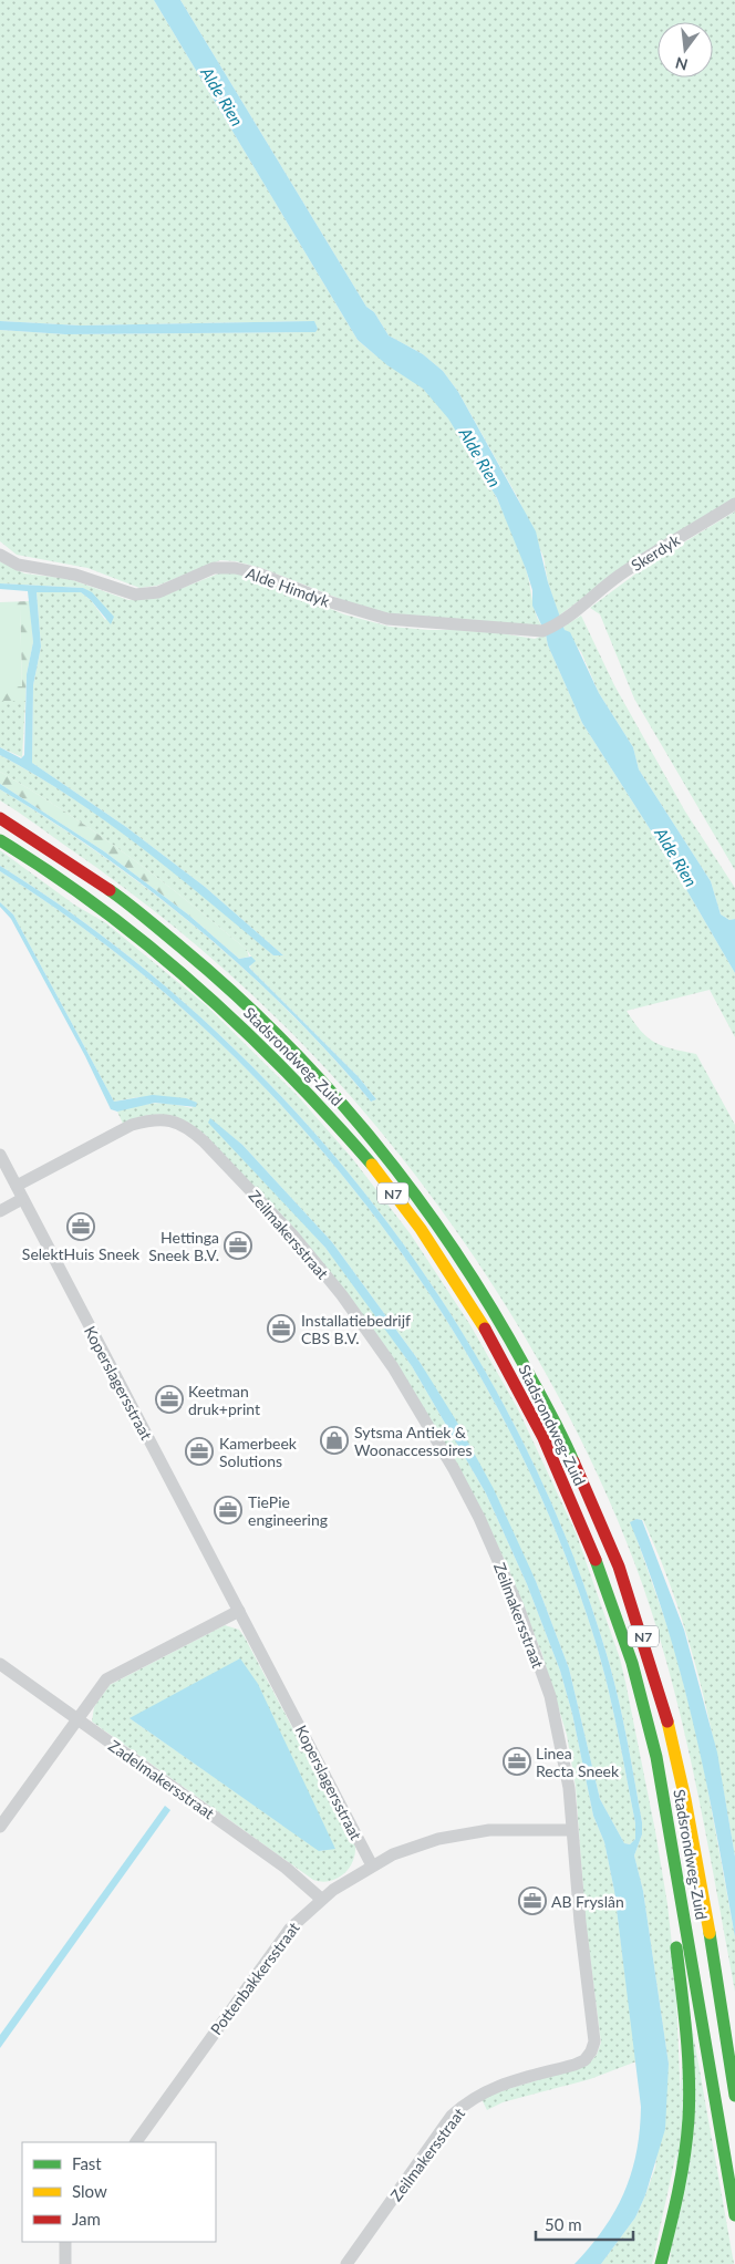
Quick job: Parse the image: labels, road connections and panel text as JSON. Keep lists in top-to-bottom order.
{
  "streets": {
    "highway": ["Stadsrondweg-Zuid", "N7"],
    "street": [
      "Skerdyk",
      "Alde Himdyk",
      "Zeilmakersstraat",
      "Koperslagersstraat",
      "Zadelmakersstraat",
      "Pottenbakkersstraat"
    ]
  },
  "crossings": [
    ["Skerdyk", "Alde Himdyk"],
    ["Stadsrondweg-Zuid", "N7"],
    ["Zeilmakersstraat", "Koperslagersstraat"],
    ["Zeilmakersstraat", "Pottenbakkersstraat"],
    ["Koperslagersstraat", "Pottenbakkersstraat"],
    ["Zadelmakersstraat", "Pottenbakkersstraat"]
  ],
  "water": ["Alde Rien"],
  "places": {
    "office": [
      "SelektHuis Sneek",
      "Hettinga Sneek B.V.",
      "Installatiebedrijf CBS B.V.",
      "Keetman druk+print",
      "Kamerbeek Solutions",
      "TiePie engineering",
      "Linea Recta Sneek",
      "AB Fryslân"
    ],
    "shop": ["Sytsma Antiek & Woonaccessoires"]
  },
  "legend": ["Fast", "Slow", "Jam"],
  "scale_bar": "50 m",
  "north": "bottom"
}
